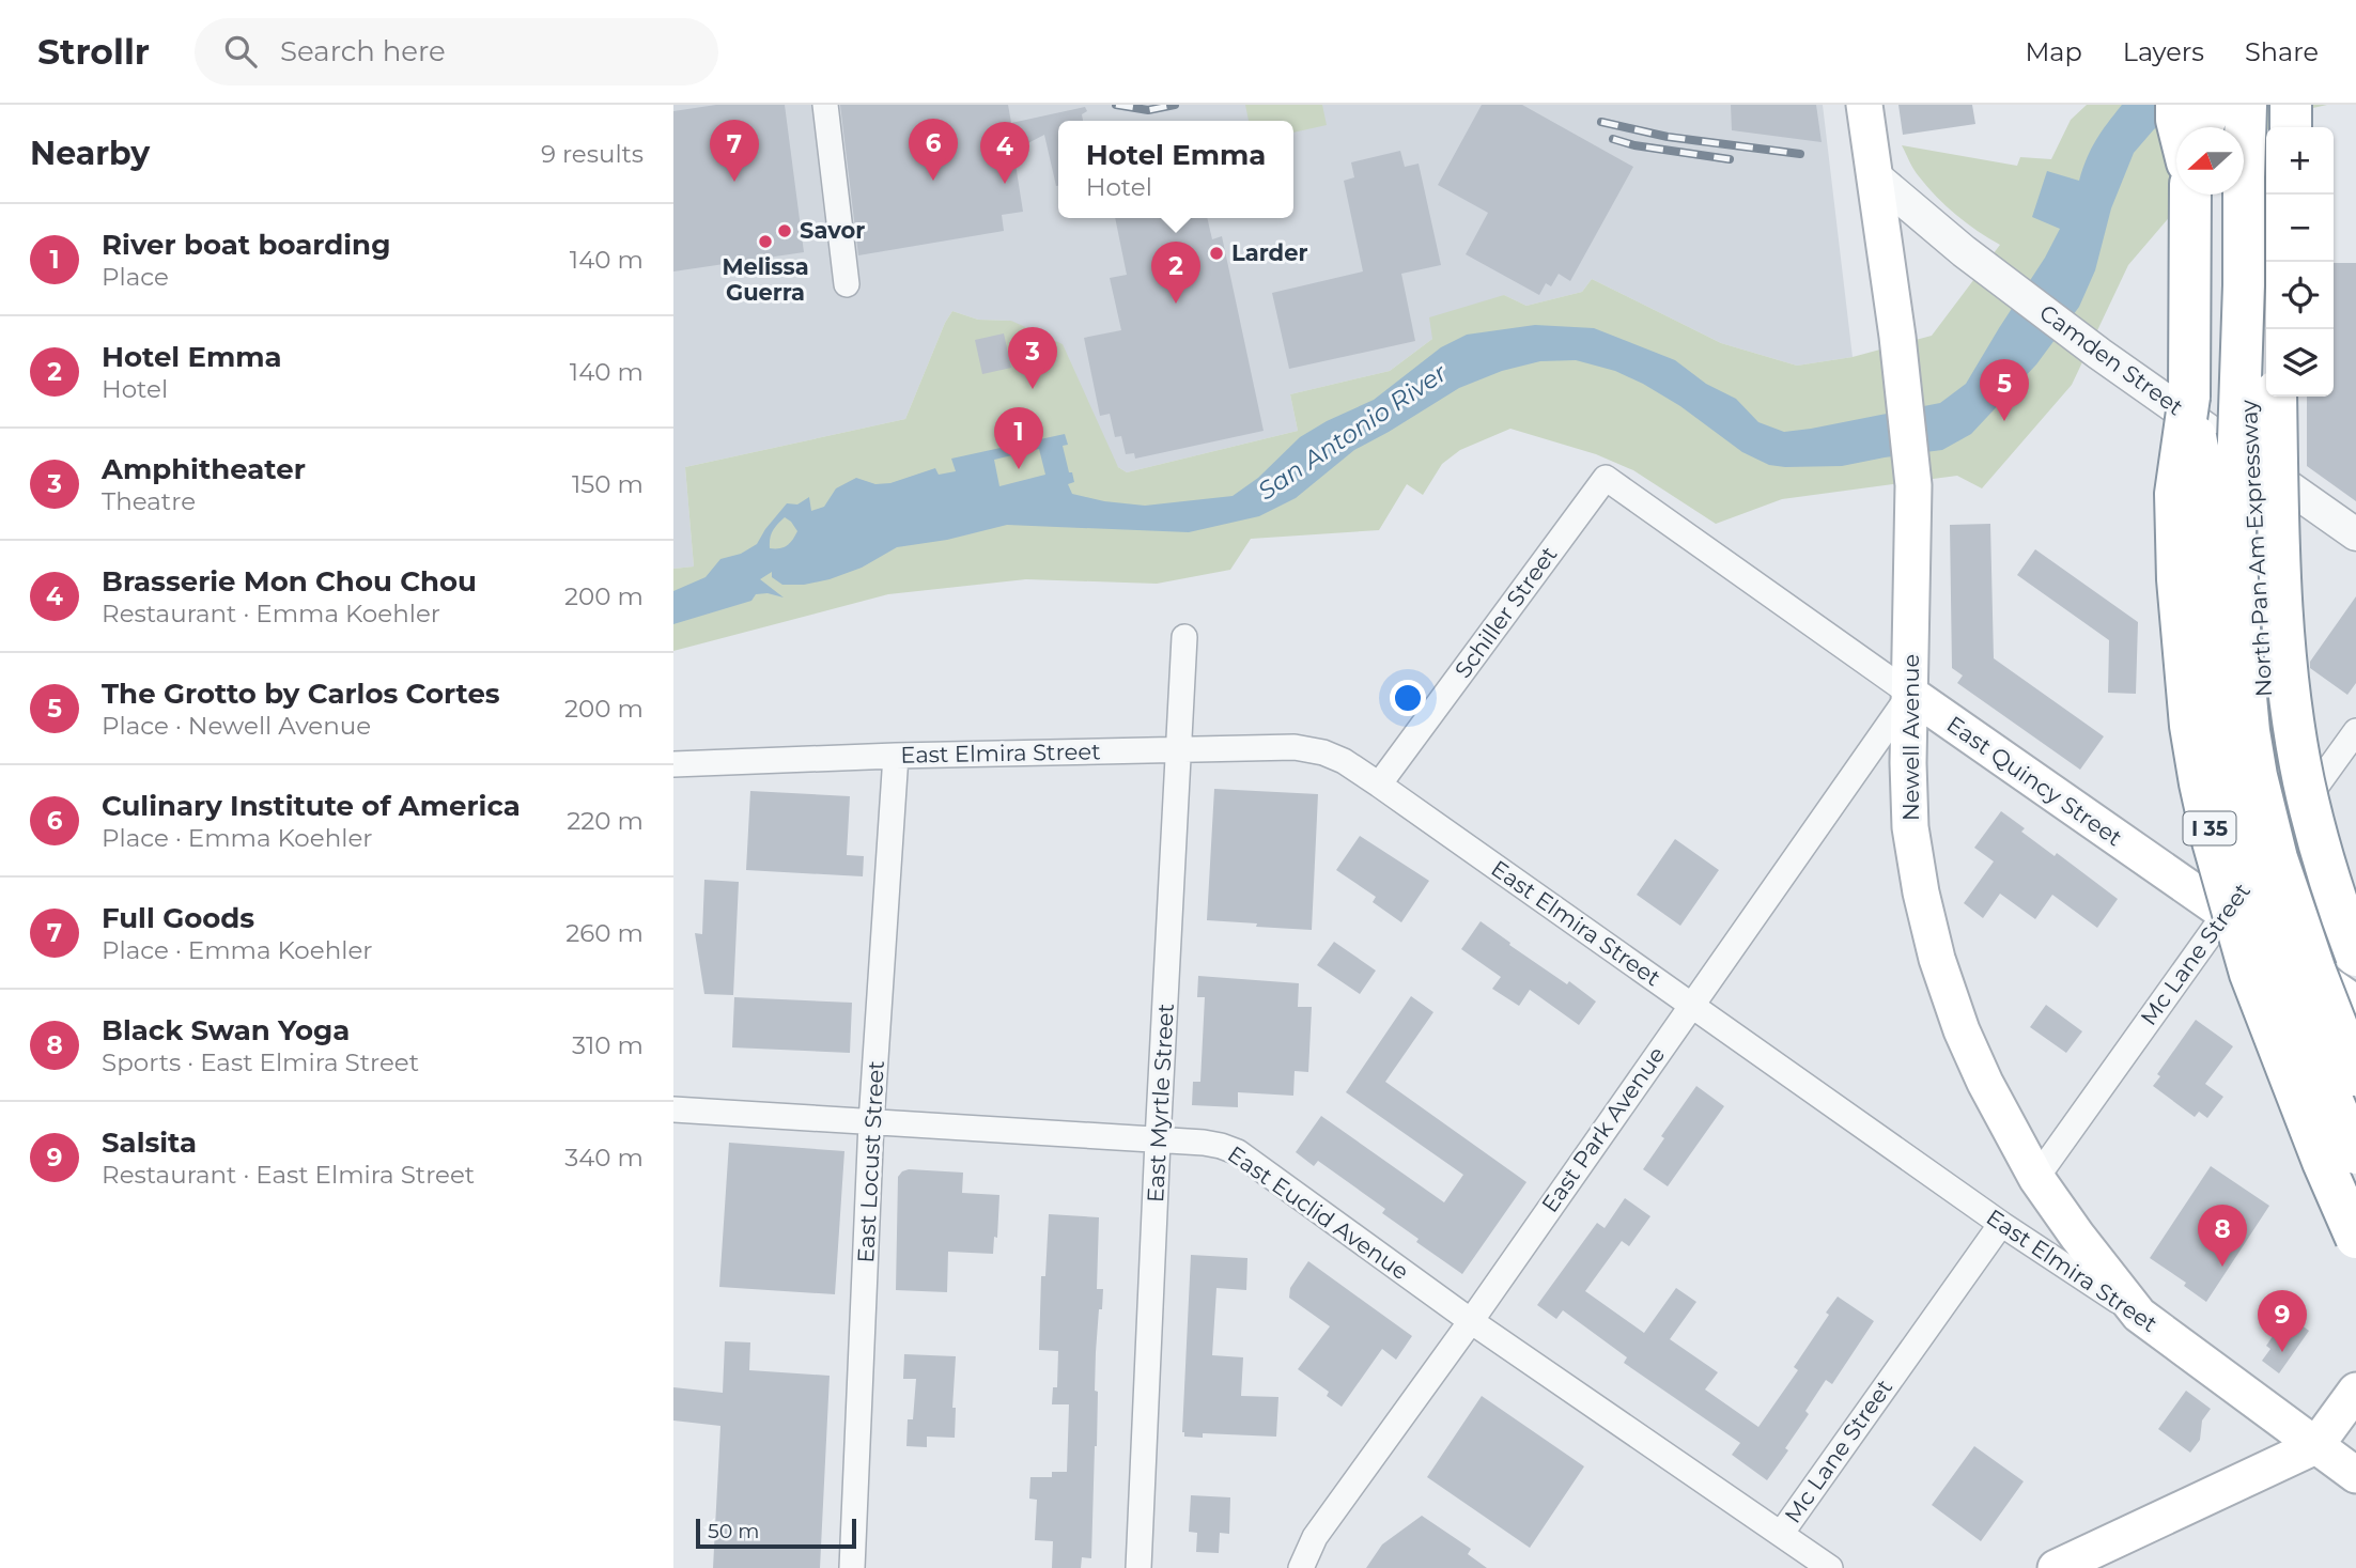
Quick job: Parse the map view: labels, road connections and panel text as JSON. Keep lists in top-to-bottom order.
{
  "streets": {
    "highway": ["North Pan Am Expressway", "I 35"],
    "main road": ["Newell Avenue", "East Elmira Street", "East Quincy Street"],
    "street": [
      "Camden Street",
      "Schiller Street",
      "Mc Lane Street",
      "East Myrtle Street",
      "East Park Avenue",
      "East Locust Street",
      "East Euclid Avenue"
    ]
  },
  "crossings": [
    ["Camden Street", "Newell Avenue"],
    ["Schiller Street", "East Elmira Street"],
    ["Schiller Street", "East Quincy Street"],
    ["Newell Avenue", "East Elmira Street"],
    ["Newell Avenue", "East Quincy Street"],
    ["Newell Avenue", "Mc Lane Street"],
    ["Newell Avenue", "East Park Avenue"],
    ["East Elmira Street", "Mc Lane Street"],
    ["East Elmira Street", "East Myrtle Street"],
    ["East Elmira Street", "East Park Avenue"],
    ["East Elmira Street", "East Locust Street"],
    ["East Quincy Street", "Mc Lane Street"],
    ["East Quincy Street", "East Park Avenue"],
    ["Mc Lane Street", "East Euclid Avenue"],
    ["East Myrtle Street", "East Euclid Avenue"],
    ["East Park Avenue", "East Euclid Avenue"],
    ["East Locust Street", "East Euclid Avenue"]
  ],
  "water": ["San Antonio River"],
  "places": ["Savor", "Melissa Guerra", "Larder"],
  "scale_bar": "50 m",
  "north": "left",
  "page": {
    "header": "Strollr",
    "search": "Search here",
    "nav": ["Map", "Layers", "Share"],
    "heading": ["Nearby", "9 results"],
    "pins": [
      "6",
      "7",
      "4",
      "2",
      "3",
      "5",
      "1",
      "8",
      "9"
    ],
    "popup": ["Hotel Emma", "Hotel"],
    "map_buttons": ["+", "−"],
    "list": [
      {
        "mark": "1",
        "name": "River boat boarding",
        "note": "Place",
        "value": "140 m"
      },
      {
        "mark": "2",
        "name": "Hotel Emma",
        "note": "Hotel",
        "value": "140 m"
      },
      {
        "mark": "3",
        "name": "Amphitheater",
        "note": "Theatre",
        "value": "150 m"
      },
      {
        "mark": "4",
        "name": "Brasserie Mon Chou Chou",
        "note": "Restaurant · Emma Koehler",
        "value": "200 m"
      },
      {
        "mark": "5",
        "name": "The Grotto by Carlos Cortes",
        "note": "Place · Newell Avenue",
        "value": "200 m"
      },
      {
        "mark": "6",
        "name": "Culinary Institute of America",
        "note": "Place · Emma Koehler",
        "value": "220 m"
      },
      {
        "mark": "7",
        "name": "Full Goods",
        "note": "Place · Emma Koehler",
        "value": "260 m"
      },
      {
        "mark": "8",
        "name": "Black Swan Yoga",
        "note": "Sports · East Elmira Street",
        "value": "310 m"
      },
      {
        "mark": "9",
        "name": "Salsita",
        "note": "Restaurant · East Elmira Street",
        "value": "340 m"
      }
    ],
    "scale": "50 m"
  }
}
